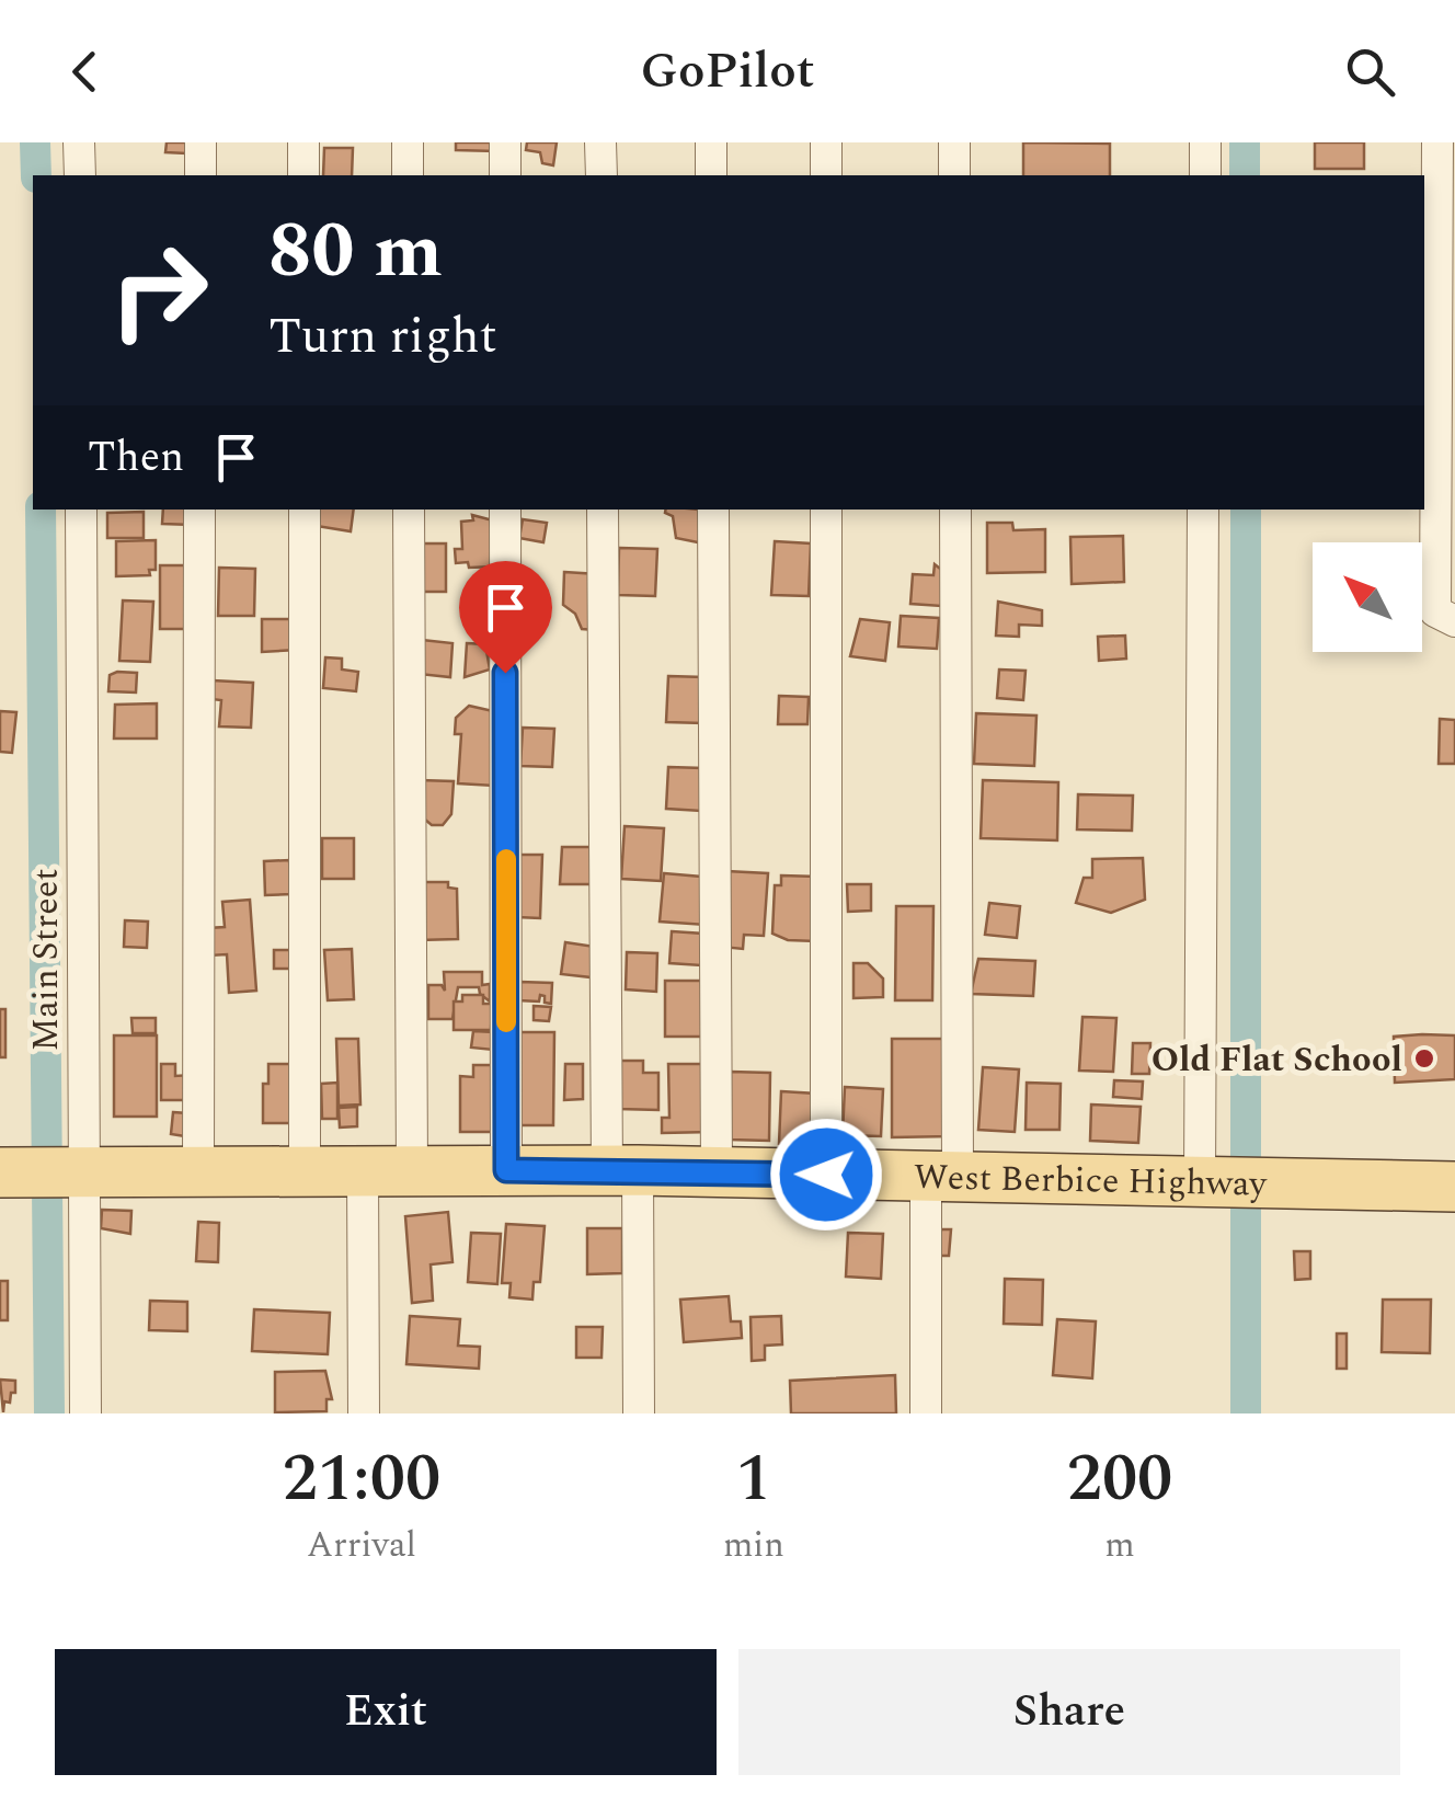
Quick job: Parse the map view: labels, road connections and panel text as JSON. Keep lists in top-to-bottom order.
{
  "streets": {
    "main road": ["West Berbice Highway"],
    "street": ["Main Street"]
  },
  "crossings": [
    ["Main Street", "West Berbice Highway"]
  ],
  "places": ["Old Flat School"],
  "north": "top left",
  "page": {
    "header": "GoPilot",
    "turn": ["80 m", "Turn right"],
    "then": "Then",
    "eta": [
      "21:00",
      "Arrival",
      "1",
      "min",
      "200",
      "m"
    ],
    "buttons": ["Exit", "Share"]
  }
}
